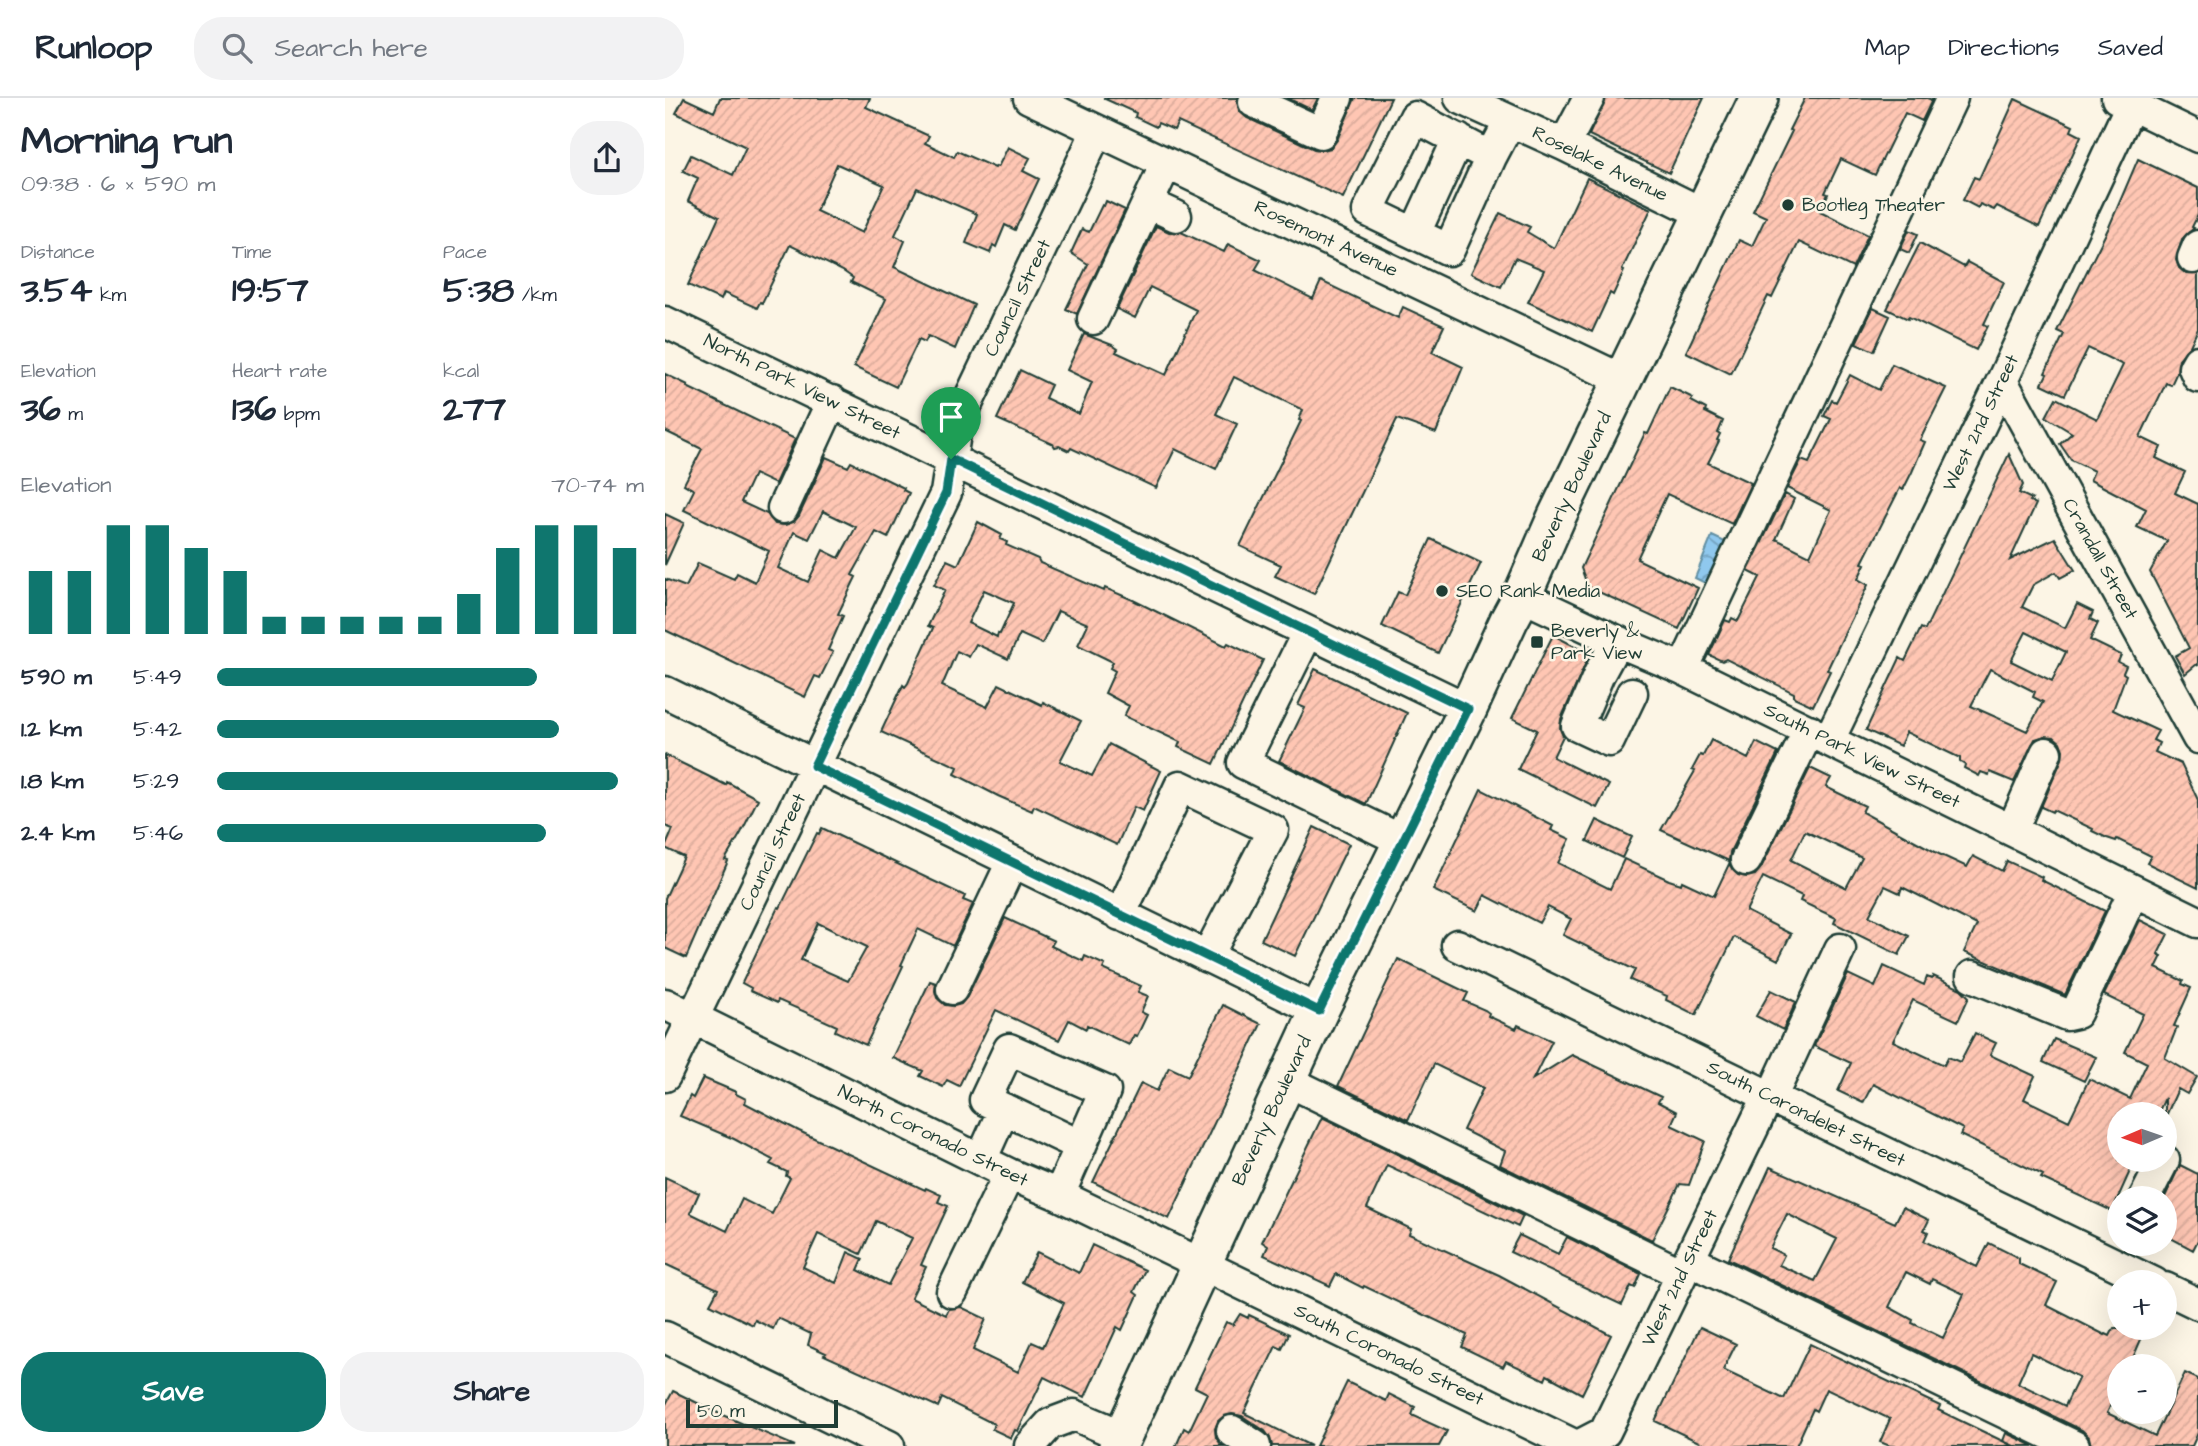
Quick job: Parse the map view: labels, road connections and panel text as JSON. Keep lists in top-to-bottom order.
{
  "streets": {
    "main road": ["Beverly Boulevard"],
    "street": [
      "Roselake Avenue",
      "Rosemont Avenue",
      "Council Street",
      "North Park View Street",
      "West 2nd Street",
      "Crandall Street",
      "South Park View Street",
      "South Carondelet Street",
      "North Coronado Street",
      "South Coronado Street"
    ]
  },
  "crossings": [
    ["Roselake Avenue", "Beverly Boulevard"],
    ["Rosemont Avenue", "Council Street"],
    ["Rosemont Avenue", "Beverly Boulevard"],
    ["Council Street", "North Park View Street"],
    ["Council Street", "North Coronado Street"],
    ["North Park View Street", "Beverly Boulevard"],
    ["West 2nd Street", "Crandall Street"],
    ["West 2nd Street", "South Park View Street"],
    ["West 2nd Street", "South Carondelet Street"],
    ["West 2nd Street", "South Coronado Street"],
    ["Beverly Boulevard", "South Park View Street"],
    ["Beverly Boulevard", "North Coronado Street"],
    ["Beverly Boulevard", "South Coronado Street"],
    ["North Coronado Street", "South Coronado Street"]
  ],
  "places": {
    "other": ["Bootleg Theater", "SEO Rank Media"],
    "transit": ["Beverly & Park View"]
  },
  "scale_bar": "50 m",
  "north": "left",
  "page": {
    "header": "Runloop",
    "search": "Search here",
    "nav": ["Map", "Directions", "Saved"],
    "heading": ["Morning run", "09:38 · 6 × 590 m"],
    "stats": [
      ["Distance", "3.54 km"],
      ["Time", "19:57"],
      ["Pace", "5:38 /km"],
      ["Elevation", "36 m"],
      ["Heart rate", "136 bpm"],
      ["kcal", "277"]
    ],
    "chart": ["Elevation", "70–74 m"],
    "list": [
      {
        "name": "590 m",
        "note": "5:49"
      },
      {
        "name": "1.2 km",
        "note": "5:42"
      },
      {
        "name": "1.8 km",
        "note": "5:29"
      },
      {
        "name": "2.4 km",
        "note": "5:46"
      }
    ],
    "map_buttons": ["+", "−"],
    "buttons": ["Save", "Share"],
    "scale": "50 m"
  }
}
